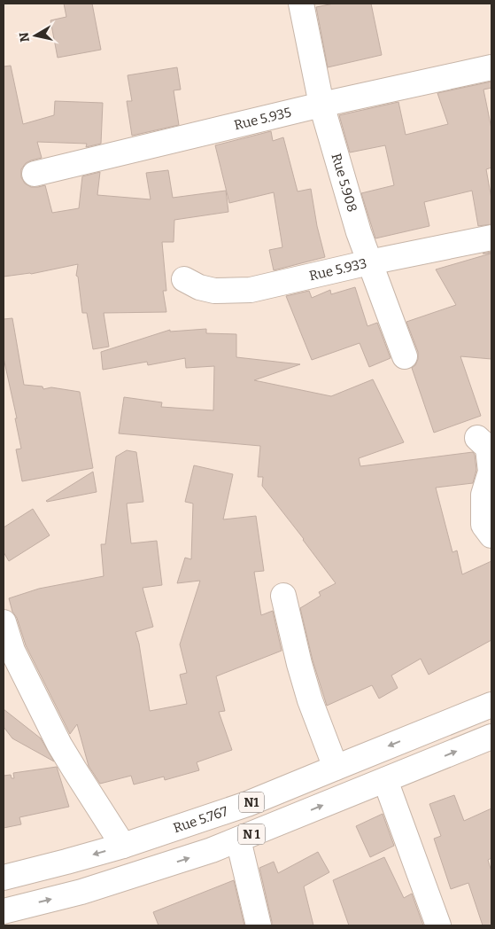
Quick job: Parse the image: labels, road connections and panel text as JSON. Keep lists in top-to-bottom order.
{
  "streets": {
    "main road": [
      "Rue 5.935",
      "Rue 5.908",
      "Rue 5.933",
      "N1",
      "Rue 5.767",
      "N 1"
    ]
  },
  "crossings": [
    ["Rue 5.935", "Rue 5.908"],
    ["Rue 5.908", "Rue 5.933"]
  ],
  "north": "left"
}
